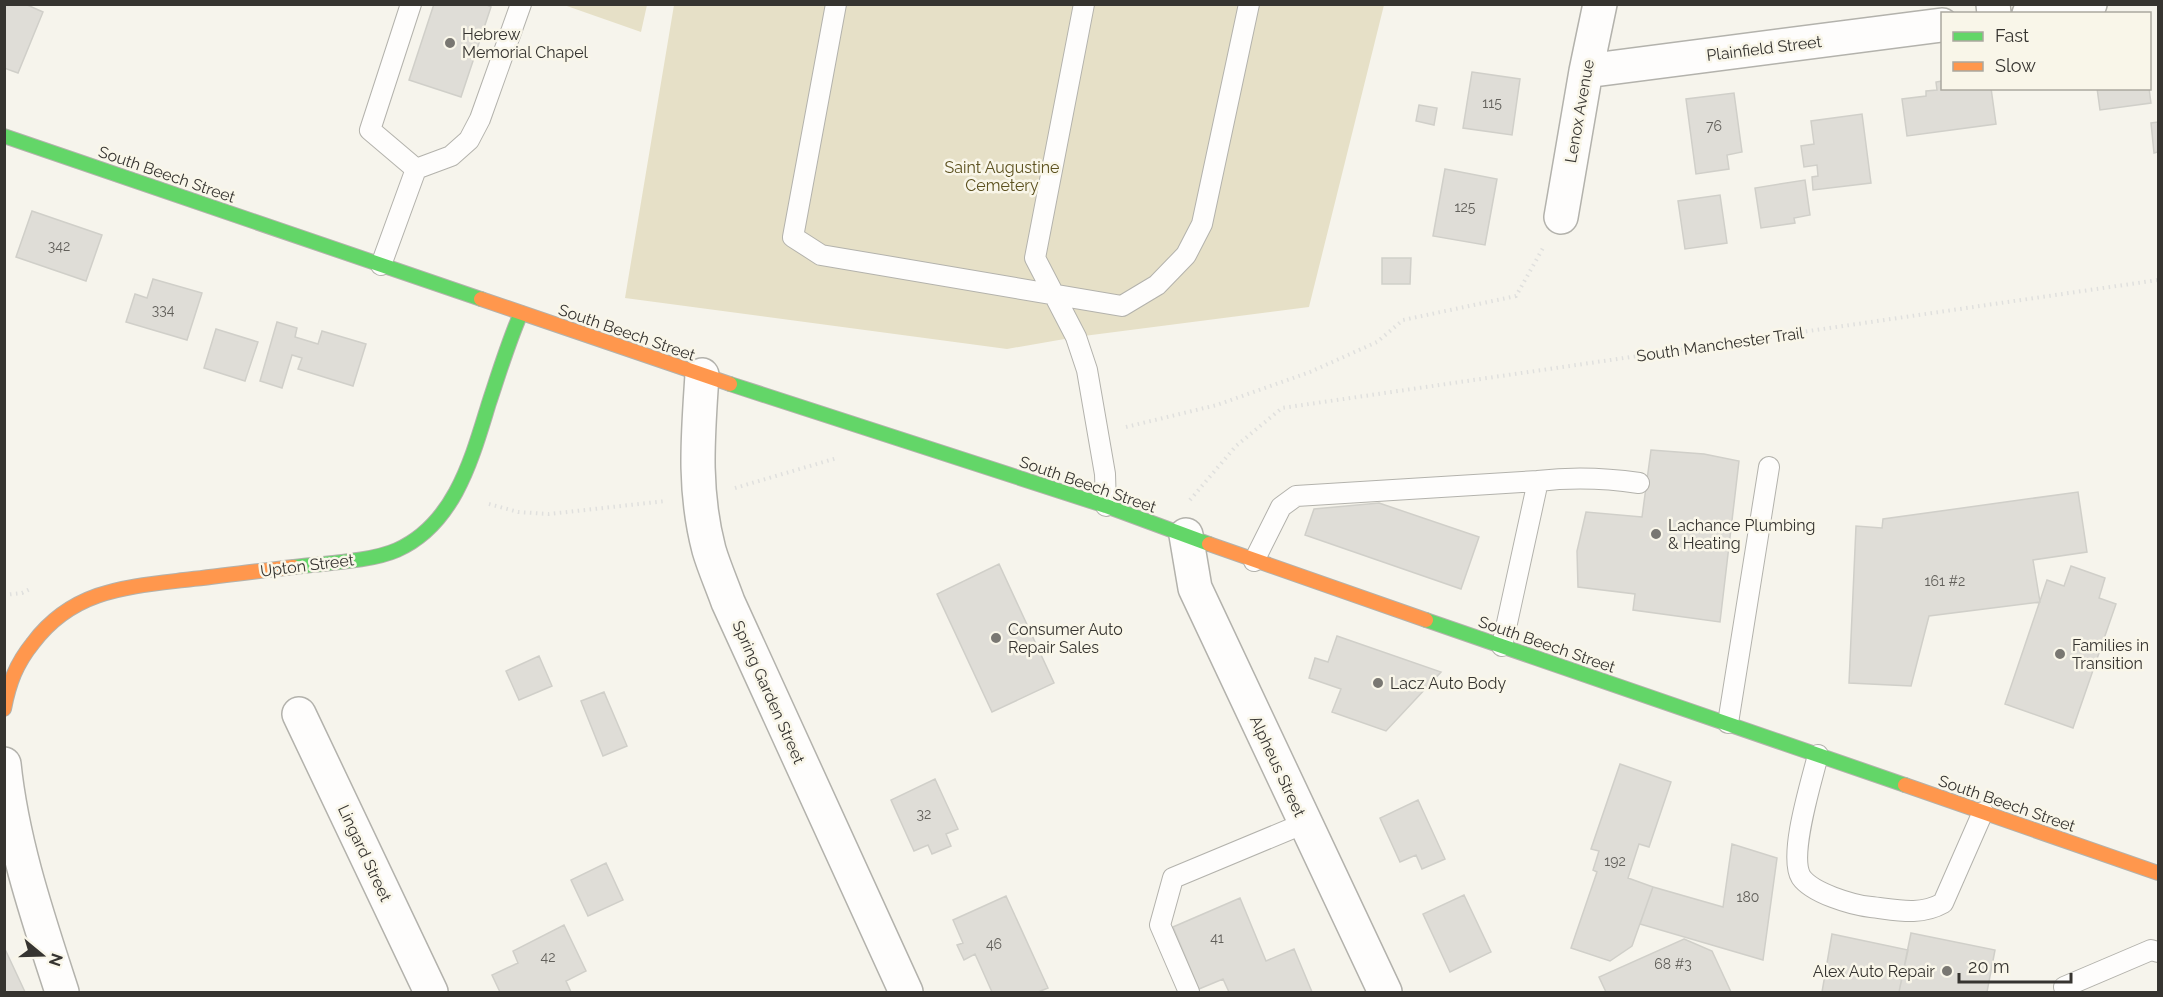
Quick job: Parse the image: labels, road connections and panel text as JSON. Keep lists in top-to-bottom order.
{
  "streets": {
    "street": [
      "Plainfield Street",
      "Lenox Avenue",
      "South Beech Street",
      "Upton Street",
      "Spring Garden Street",
      "Alpheus Street",
      "Lingard Street"
    ],
    "path": ["South Manchester Trail"]
  },
  "crossings": [
    ["Plainfield Street", "Lenox Avenue"],
    ["South Beech Street", "Upton Street"],
    ["South Beech Street", "Spring Garden Street"],
    ["South Beech Street", "Alpheus Street"]
  ],
  "parks": ["Saint Augustine Cemetery"],
  "places": [
    "Hebrew Memorial Chapel",
    "Lachance Plumbing & Heating",
    "Consumer Auto Repair Sales",
    "Families in Transition",
    "Lacz Auto Body",
    "Alex Auto Repair"
  ],
  "house_numbers": [
    "115",
    "76",
    "125",
    "342",
    "334",
    "161 #2",
    "32",
    "192",
    "180",
    "41",
    "46",
    "42",
    "68 #3"
  ],
  "legend": ["Fast", "Slow"],
  "scale_bar": "20 m",
  "north": "right"
}
